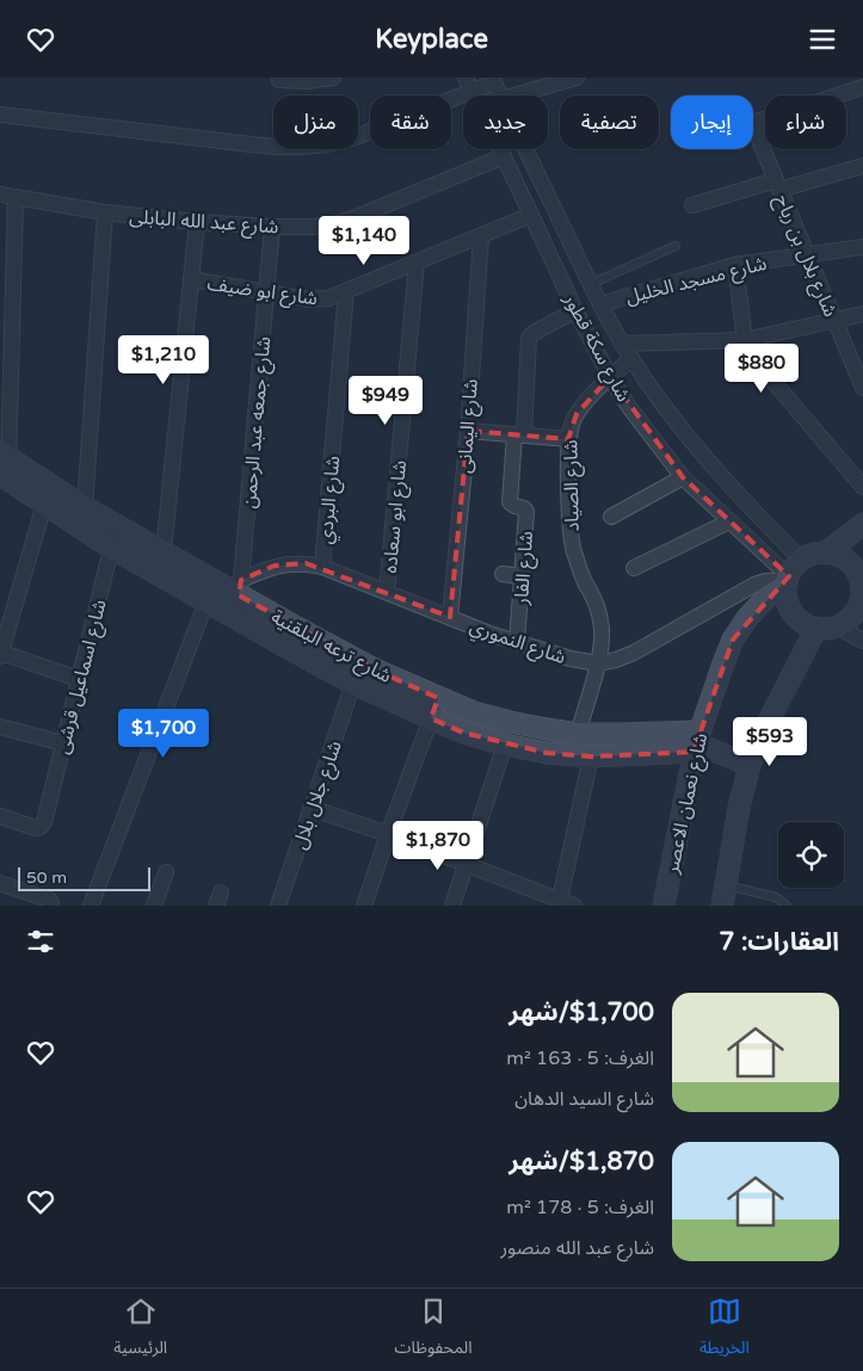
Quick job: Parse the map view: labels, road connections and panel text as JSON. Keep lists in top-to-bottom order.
{
  "streets": {
    "street": [
      "شارع عبد الله البابلى",
      "شارع بلال بن رباح",
      "شارع مسجد الخليل",
      "شارع ابو ضيف",
      "شارع سكة قطور",
      "شارع جمعه عبد الرحمن",
      "شارع اليمانى",
      "شارع الصياد",
      "شارع البردي",
      "شارع ابو سعاده",
      "شارع الفار",
      "شارع النموري",
      "شارع ترعه البلقنية",
      "شارع اسماعيل قرشى",
      "شارع جلال بلال",
      "شارع نعمان الاعصر"
    ]
  },
  "crossings": [
    ["شارع عبد الله البابلى", "شارع سكة قطور"],
    ["شارع عبد الله البابلى", "شارع جمعه عبد الرحمن"],
    ["شارع بلال بن رباح", "شارع مسجد الخليل"],
    ["شارع مسجد الخليل", "شارع سكة قطور"],
    ["شارع ابو ضيف", "شارع سكة قطور"],
    ["شارع ابو ضيف", "شارع جمعه عبد الرحمن"],
    ["شارع ابو ضيف", "شارع اليمانى"],
    ["شارع ابو ضيف", "شارع البردي"],
    ["شارع ابو ضيف", "شارع ابو سعاده"],
    ["شارع سكة قطور", "شارع الصياد"],
    ["شارع سكة قطور", "شارع الفار"],
    ["شارع سكة قطور", "شارع النموري"],
    ["شارع سكة قطور", "شارع نعمان الاعصر"],
    ["شارع جمعه عبد الرحمن", "شارع النموري"],
    ["شارع جمعه عبد الرحمن", "شارع ترعه البلقنية"],
    ["شارع اليمانى", "شارع النموري"],
    ["شارع الصياد", "شارع النموري"],
    ["شارع الصياد", "شارع ترعه البلقنية"],
    ["شارع البردي", "شارع النموري"],
    ["شارع ابو سعاده", "شارع النموري"],
    ["شارع الفار", "شارع النموري"],
    ["شارع النموري", "شارع ترعه البلقنية"],
    ["شارع النموري", "شارع نعمان الاعصر"],
    ["شارع ترعه البلقنية", "شارع اسماعيل قرشى"],
    ["شارع ترعه البلقنية", "شارع جلال بلال"],
    ["شارع ترعه البلقنية", "شارع نعمان الاعصر"]
  ],
  "scale_bar": "50 m",
  "page": {
    "header": "Keyplace",
    "chip": [
      "شراء",
      "إيجار",
      "تصفية",
      "جديد",
      "شقة",
      "منزل"
    ],
    "price": [
      "$1,140",
      "$1,210",
      "$880",
      "$949",
      "$1,700",
      "$593",
      "$1,870"
    ],
    "scale": "50 m",
    "heading": "العقارات: 7",
    "list": [
      {
        "name": "$1,700/شهر",
        "note": "الغرف: 5 · 163 m² · شارع السيد الدهان"
      },
      {
        "name": "$1,870/شهر",
        "note": "الغرف: 5 · 178 m² · شارع عبد الله منصور"
      }
    ],
    "tabs": ["الخريطة", "المحفوظات", "الرئيسية"]
  }
}
